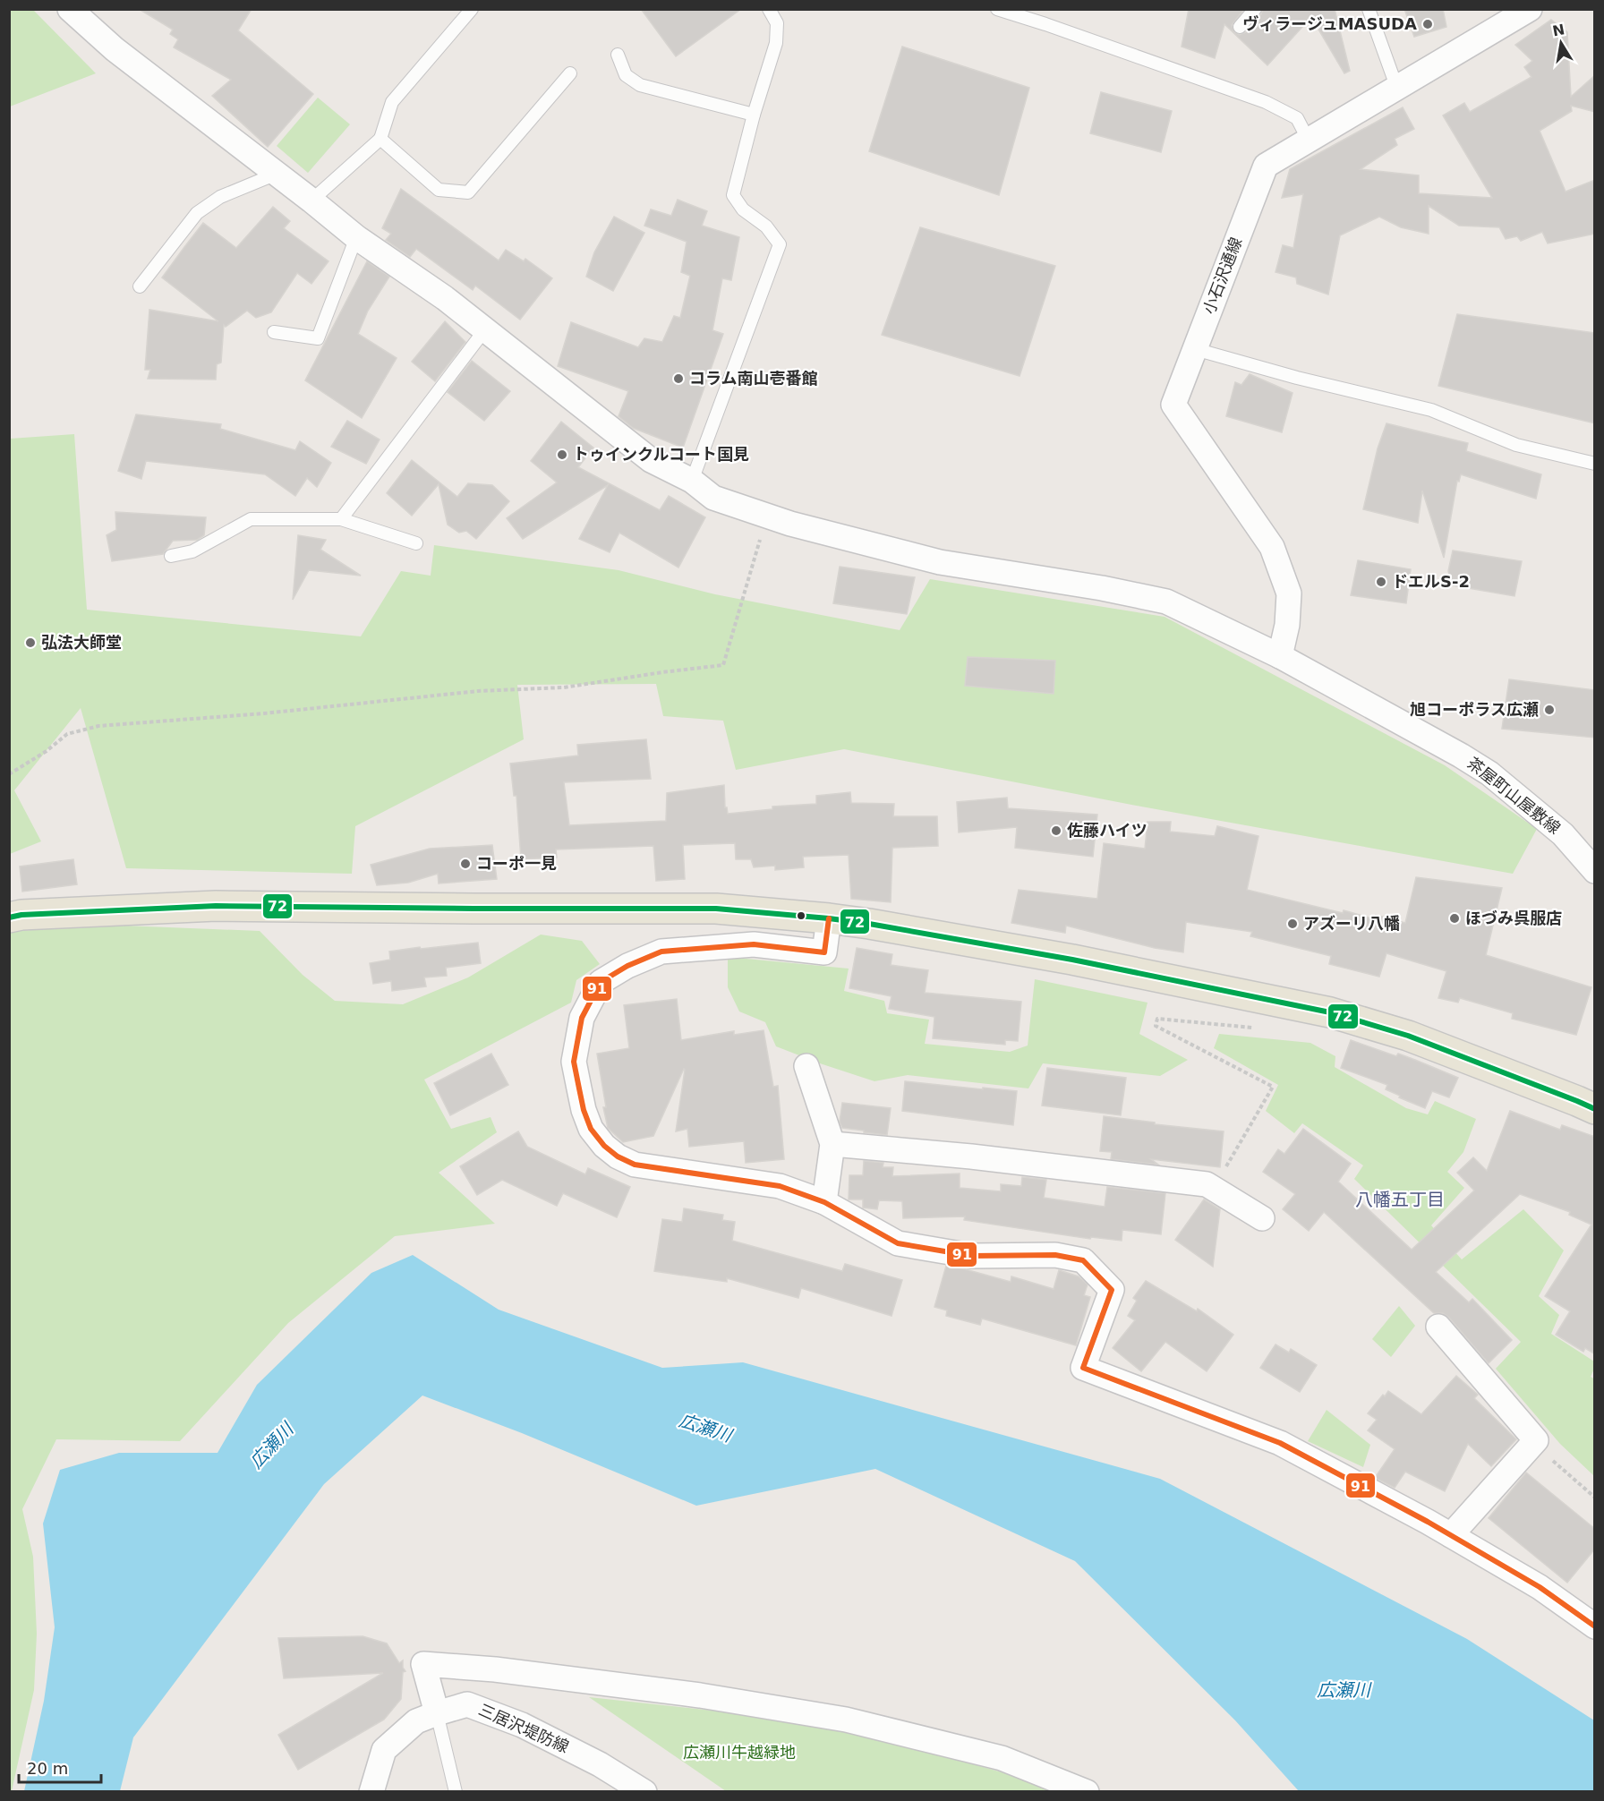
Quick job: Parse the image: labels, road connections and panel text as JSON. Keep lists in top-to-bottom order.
{
  "streets": {
    "street": ["小石沢通線", "茶屋町山屋敷線", "三居沢堤防線"]
  },
  "crossings": [
    ["小石沢通線", "茶屋町山屋敷線"]
  ],
  "districts": ["八幡五丁目"],
  "water": ["広瀬川"],
  "parks": ["広瀬川牛越緑地"],
  "places": [
    "ヴィラージュMASUDA",
    "コラム南山壱番館",
    "トゥインクルコート国見",
    "ドエルS-2",
    "弘法大師堂",
    "旭コーポラス広瀬",
    "佐藤ハイツ",
    "コーポ一見",
    "ほづみ呉服店",
    "アズーリ八幡"
  ],
  "lines": ["transit line 72", "transit line 91"],
  "scale_bar": "20 m",
  "north": "top"
}
